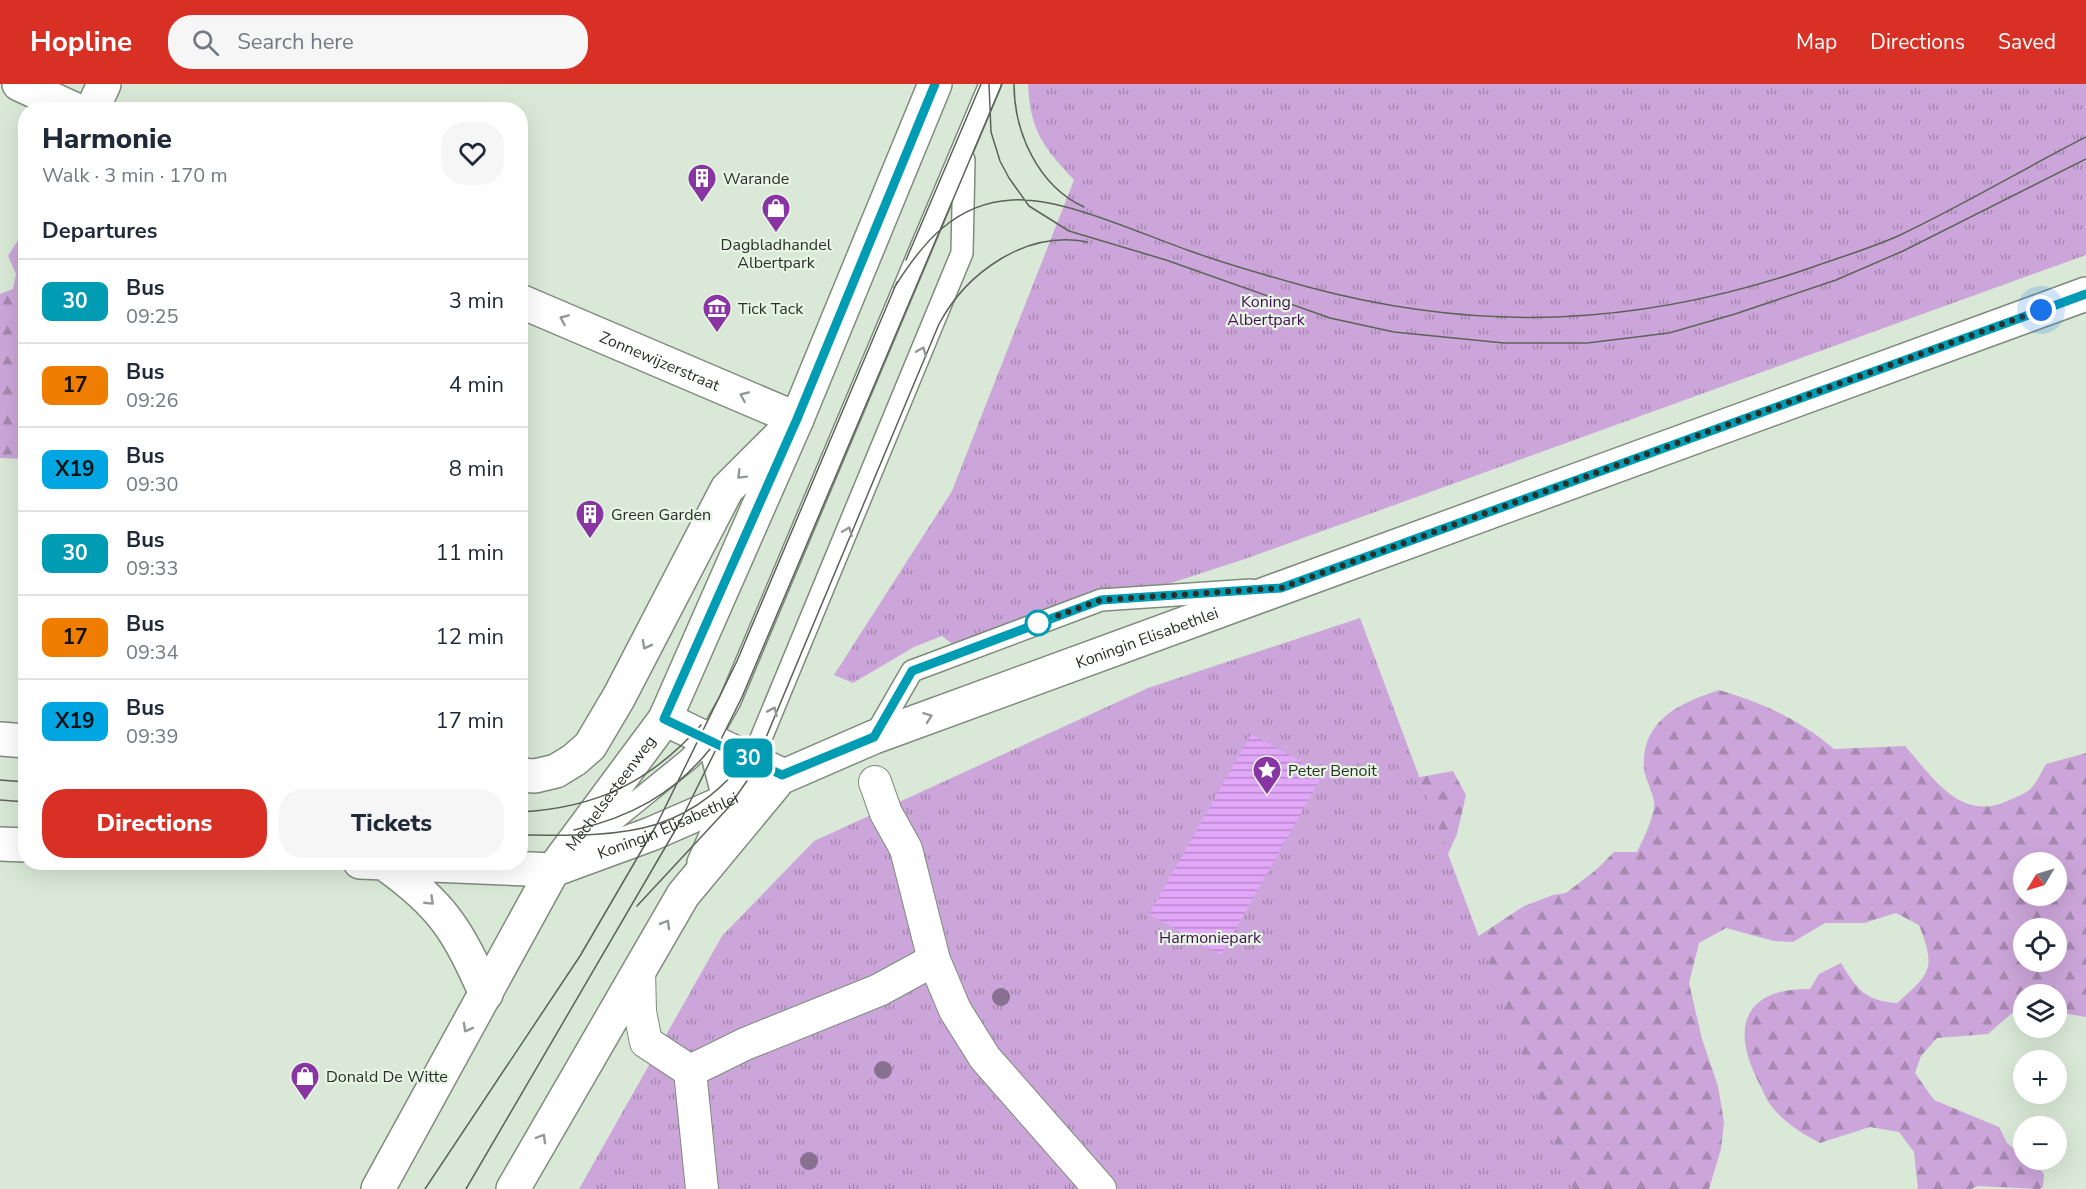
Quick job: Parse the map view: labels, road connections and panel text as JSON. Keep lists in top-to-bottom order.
{
  "streets": {
    "main road": ["Zonnewijzerstraat", "Koningin Elisabethlei", "Mechelsesteenweg"]
  },
  "crossings": [
    ["Zonnewijzerstraat", "Mechelsesteenweg"],
    ["Koningin Elisabethlei", "Mechelsesteenweg"]
  ],
  "one_way": ["Zonnewijzerstraat"],
  "parks": ["Koning Albertpark", "Harmoniepark"],
  "places": {
    "building": ["Warande", "Green Garden"],
    "shop": ["Dagbladhandel Albertpark", "Donald De Witte"],
    "museum": ["Tick Tack"],
    "place": ["Peter Benoit"]
  },
  "lines": ["bus line 30"],
  "north": "bottom left",
  "page": {
    "header": "Hopline",
    "search": "Search here",
    "nav": ["Map", "Directions", "Saved"],
    "on_map": "30",
    "heading": [
      ["Harmonie", "Walk · 3 min · 170 m"],
      "Departures"
    ],
    "list": [
      {
        "mark": "30",
        "name": "Bus",
        "note": "09:25",
        "value": "3 min"
      },
      {
        "mark": "17",
        "name": "Bus",
        "note": "09:26",
        "value": "4 min"
      },
      {
        "mark": "X19",
        "name": "Bus",
        "note": "09:30",
        "value": "8 min"
      },
      {
        "mark": "30",
        "name": "Bus",
        "note": "09:33",
        "value": "11 min"
      },
      {
        "mark": "17",
        "name": "Bus",
        "note": "09:34",
        "value": "12 min"
      },
      {
        "mark": "X19",
        "name": "Bus",
        "note": "09:39",
        "value": "17 min"
      }
    ],
    "buttons": ["Directions", "Tickets"],
    "map_buttons": ["+", "−"]
  }
}
